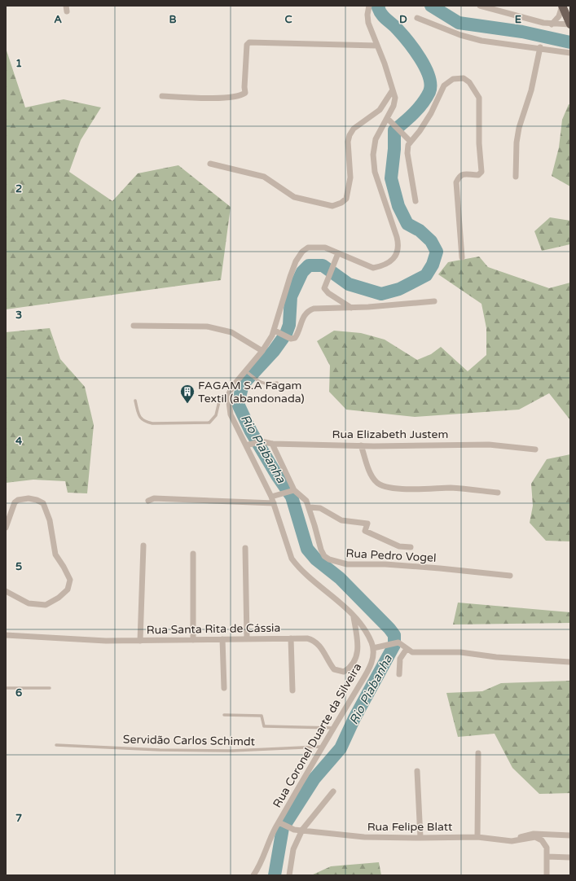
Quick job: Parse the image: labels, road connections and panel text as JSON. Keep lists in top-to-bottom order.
{
  "streets": {
    "street": [
      "Rua Elizabeth Justem",
      "Rua Pedro Vogel",
      "Rua Santa Rita de Cássia",
      "Rua Coronel Duarte da Silveira",
      "Rua Felipe Blatt"
    ],
    "lane": ["Servidão Carlos Schimdt"]
  },
  "crossings": [
    ["Rua Elizabeth Justem", "Rua Pedro Vogel"],
    ["Rua Coronel Duarte da Silveira", "Servidão Carlos Schimdt"],
    ["Rua Coronel Duarte da Silveira", "Rua Felipe Blatt"]
  ],
  "water": ["Rio Piabanha"],
  "places": {
    "building": ["FAGAM S.A Fagam Textil (abandonada)"]
  },
  "grid": {
    "columns": [
      "A",
      "B",
      "C",
      "D",
      "E"
    ],
    "rows": [
      "1",
      "2",
      "3",
      "4",
      "5",
      "6",
      "7"
    ]
  }
}
